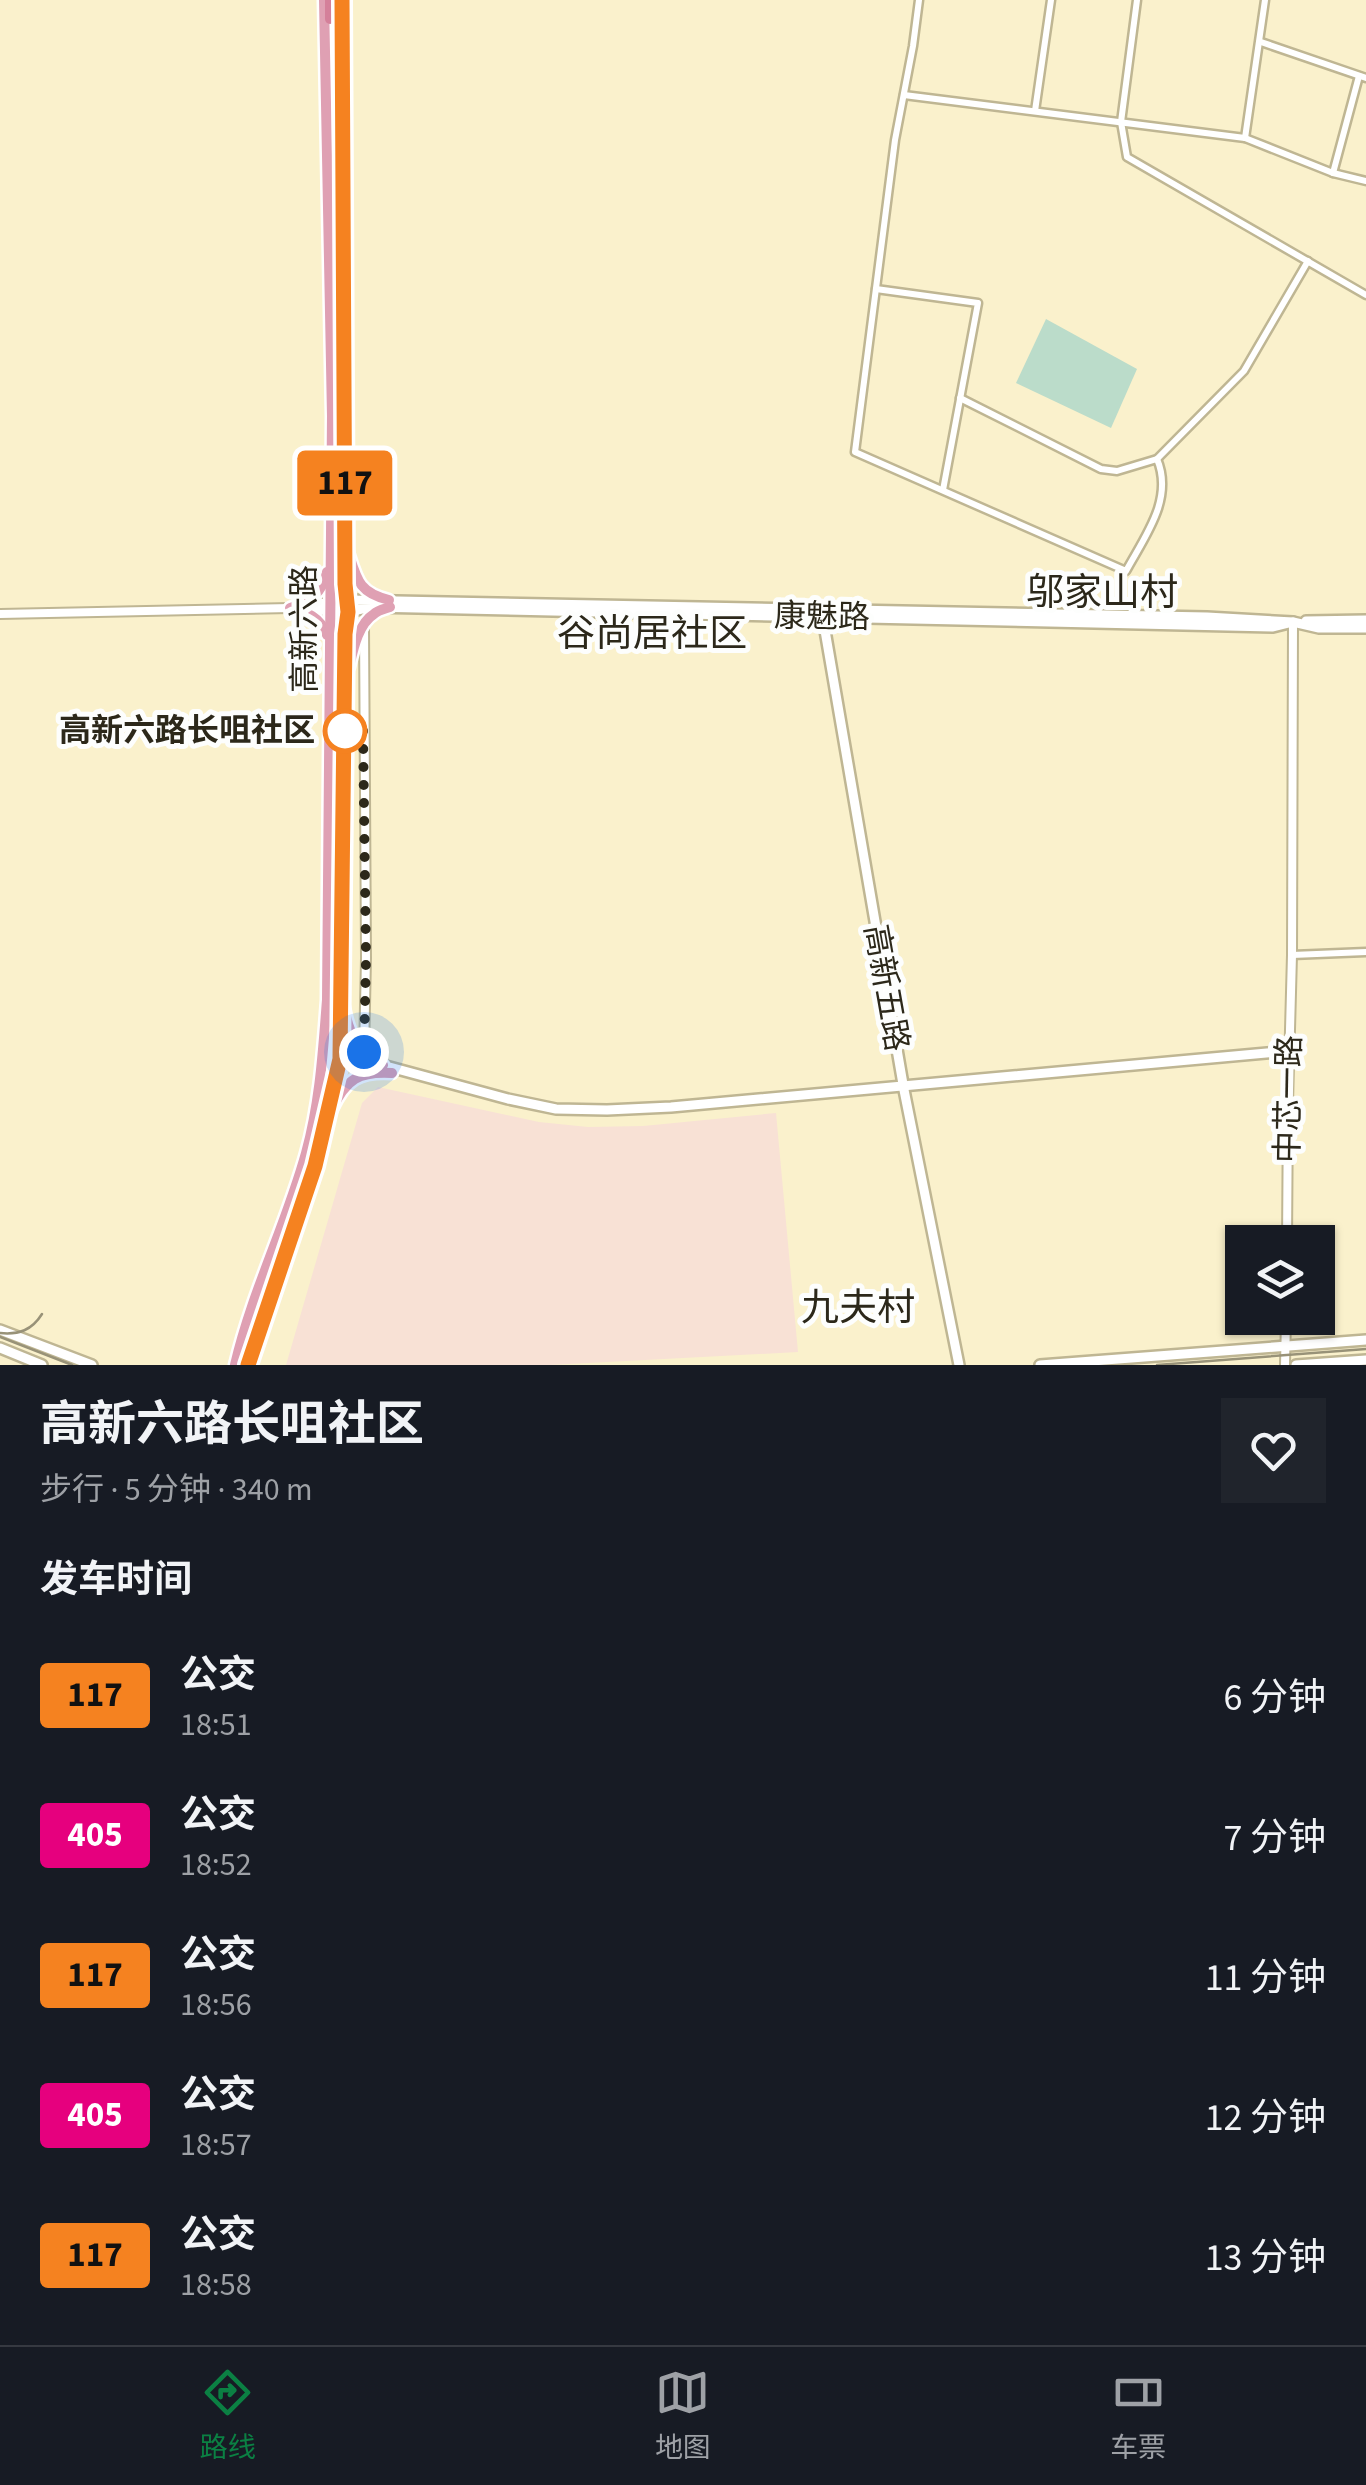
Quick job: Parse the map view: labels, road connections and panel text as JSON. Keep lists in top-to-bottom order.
{
  "streets": {
    "main road": ["康魅路", "高新六路", "高新五路"],
    "street": ["中芯一路"]
  },
  "crossings": [
    ["康魅路", "高新六路"],
    ["康魅路", "高新五路"],
    ["康魅路", "中芯一路"]
  ],
  "districts": ["邬家山村", "谷尚居社区", "九夫村"],
  "places": ["高新六路长咀社区"],
  "lines": ["bus line 117"],
  "page": {
    "on_map": "117",
    "heading": [
      ["高新六路长咀社区", "步行 · 5 分钟 · 340 m"],
      "发车时间"
    ],
    "list": [
      {
        "mark": "117",
        "name": "公交",
        "note": "18:51",
        "value": "6 分钟"
      },
      {
        "mark": "405",
        "name": "公交",
        "note": "18:52",
        "value": "7 分钟"
      },
      {
        "mark": "117",
        "name": "公交",
        "note": "18:56",
        "value": "11 分钟"
      },
      {
        "mark": "405",
        "name": "公交",
        "note": "18:57",
        "value": "12 分钟"
      },
      {
        "mark": "117",
        "name": "公交",
        "note": "18:58",
        "value": "13 分钟"
      }
    ],
    "tabs": ["路线", "地图", "车票"]
  }
}
